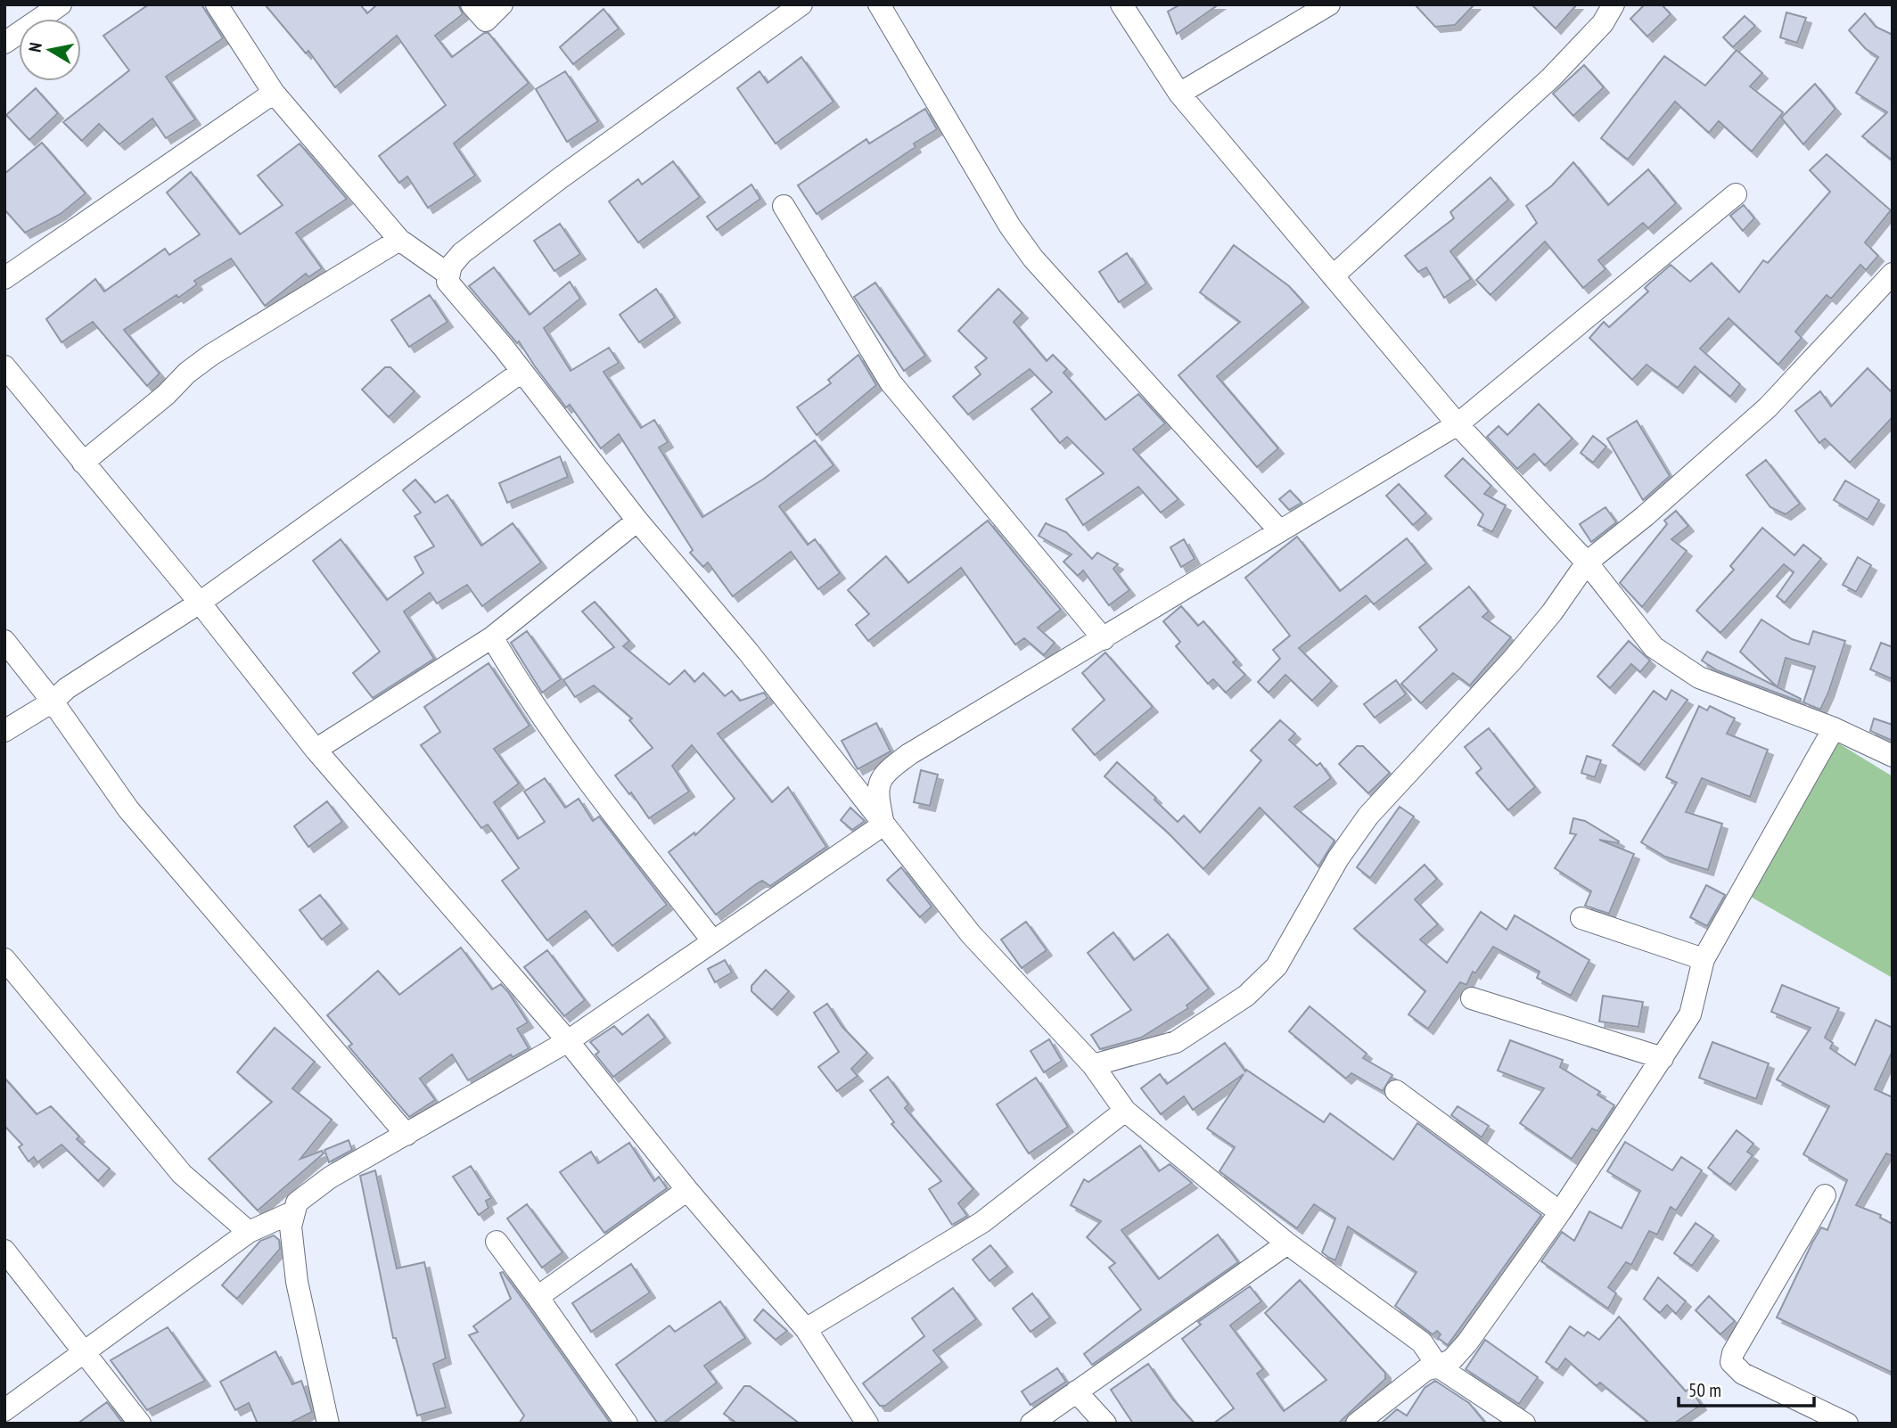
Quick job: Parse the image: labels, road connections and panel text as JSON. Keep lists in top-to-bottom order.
{
  "scale_bar": "50 m",
  "north": "left"
}
